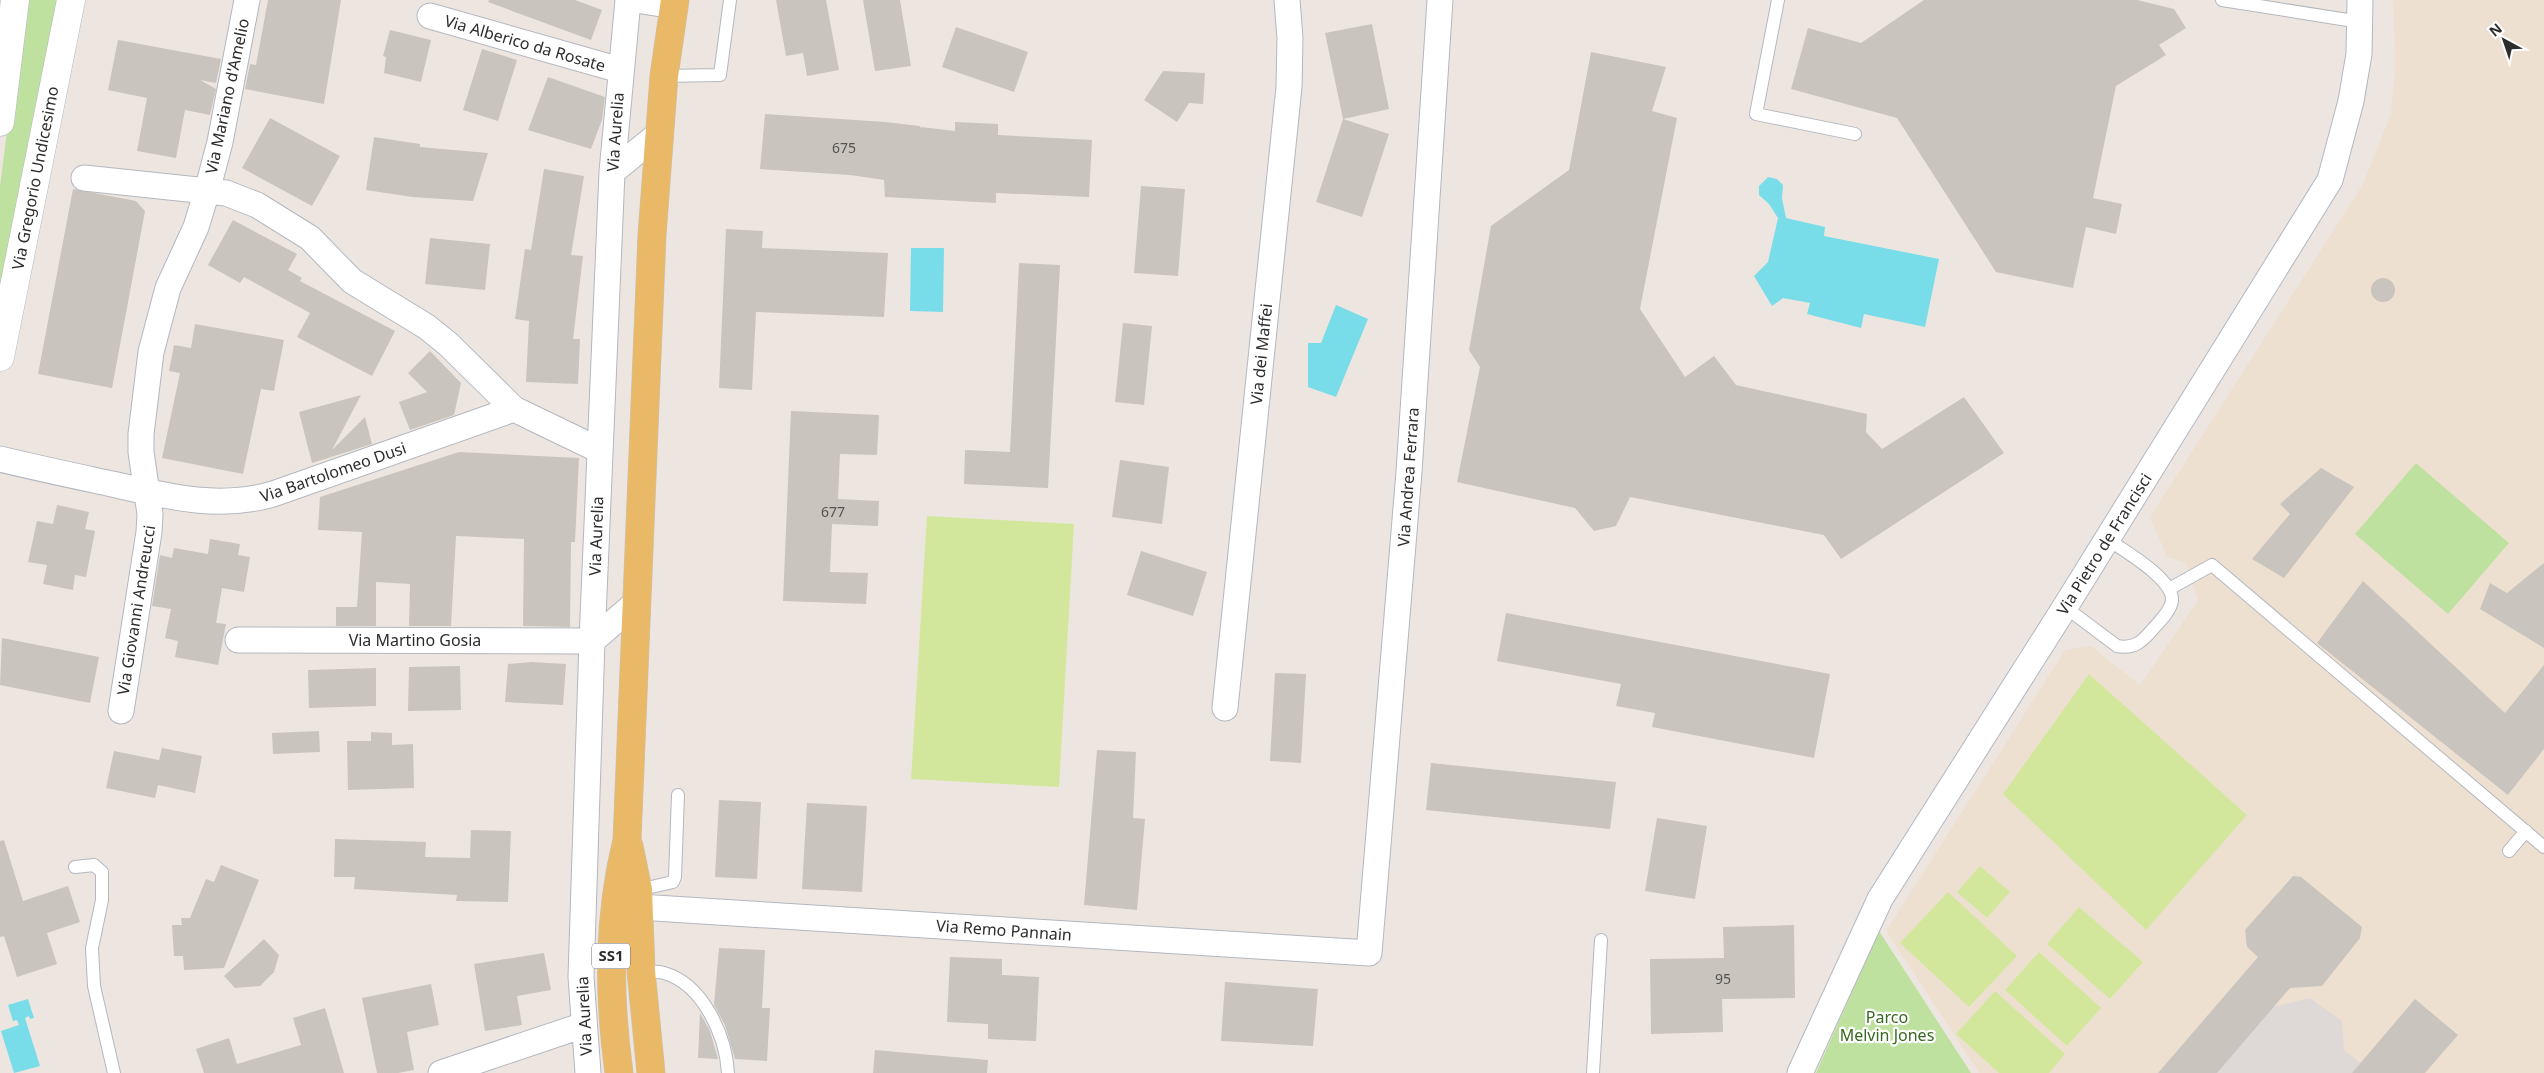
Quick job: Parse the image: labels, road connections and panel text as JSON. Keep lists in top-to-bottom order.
{
  "streets": {
    "main road": ["Via Aurelia", "SS1"],
    "street": [
      "Via Alberico da Rosate",
      "Via Mariano d'Amelio",
      "Via Gregorio Undicesimo",
      "Via dei Maffei",
      "Via Bartolomeo Dusi",
      "Via Andrea Ferrara",
      "Via Pietro de Francisci",
      "Via Giovanni Andreucci",
      "Via Martino Gosia",
      "Via Remo Pannain"
    ]
  },
  "crossings": [
    ["Via Alberico da Rosate", "Via Aurelia"],
    ["Via Mariano d'Amelio", "Via Giovanni Andreucci"],
    ["Via Aurelia", "Via Martino Gosia"],
    ["Via Aurelia", "Via Remo Pannain"],
    ["Via Bartolomeo Dusi", "Via Giovanni Andreucci"],
    ["Via Andrea Ferrara", "Via Remo Pannain"]
  ],
  "parks": ["Parco Melvin Jones"],
  "house_numbers": ["675", "677", "95"],
  "north": "top left"
}
